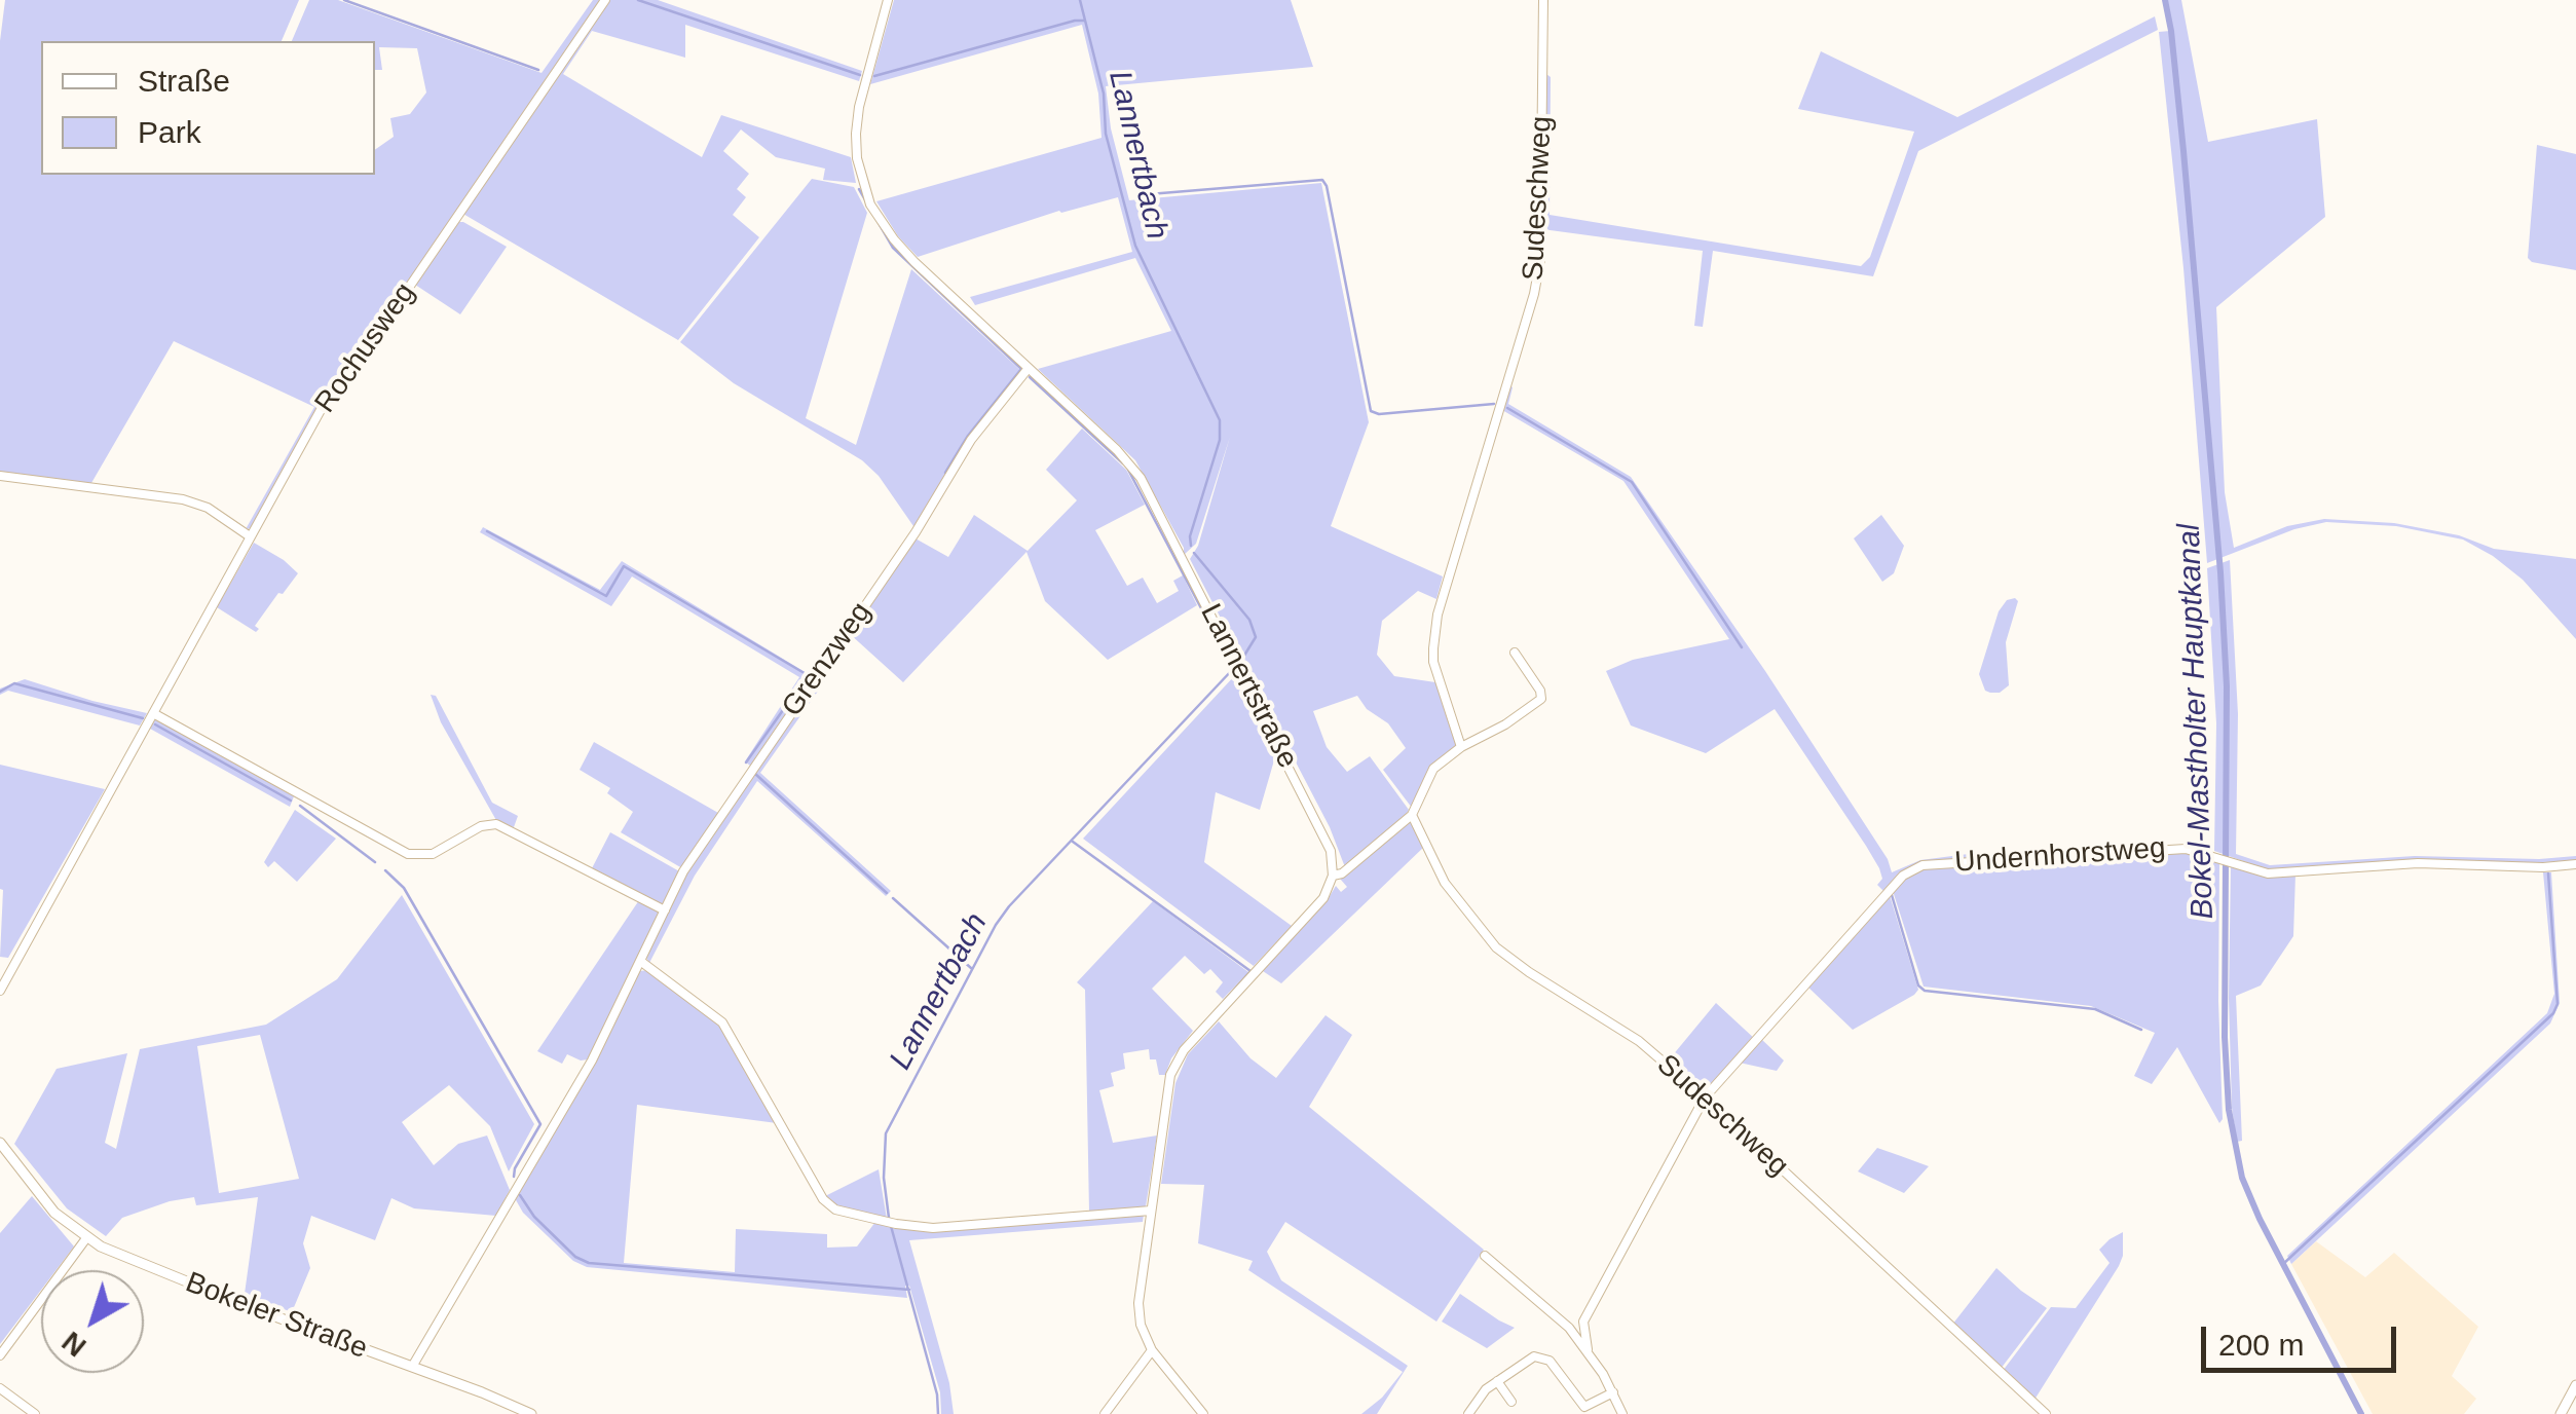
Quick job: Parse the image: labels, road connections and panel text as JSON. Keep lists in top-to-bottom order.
{
  "streets": {
    "main road": ["Bokeler Straße"],
    "street": [
      "Sudeschweg",
      "Rochusweg",
      "Grenzweg",
      "Lannertstraße",
      "Undernhorstweg"
    ]
  },
  "crossings": [
    ["Sudeschweg", "Undernhorstweg"],
    ["Grenzweg", "Lannertstraße"],
    ["Grenzweg", "Bokeler Straße"]
  ],
  "water": ["Lannertbach", "Bokel-Mastholter Hauptkanal"],
  "legend": ["Straße", "Park"],
  "scale_bar": "200 m",
  "north": "bottom left"
}
